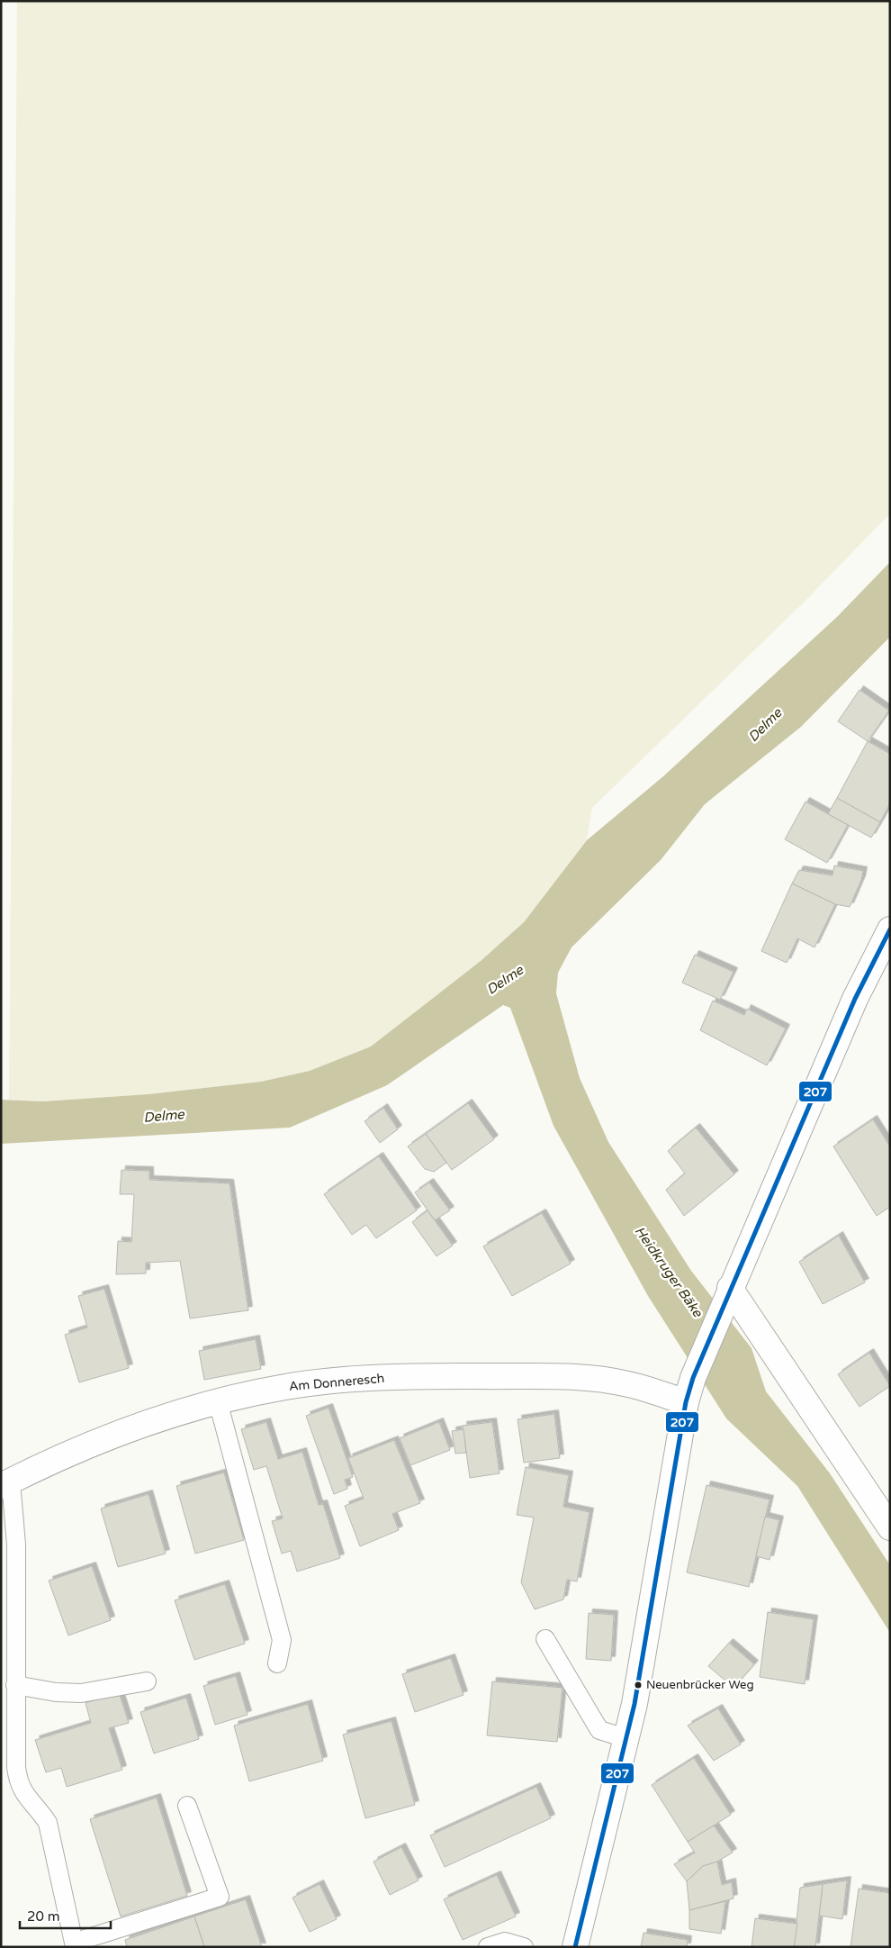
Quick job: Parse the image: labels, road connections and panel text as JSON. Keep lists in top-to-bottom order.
{
  "streets": {
    "street": ["Am Donneresch"]
  },
  "water": ["Delme", "Heidkruger Bäke"],
  "places": ["Neuenbrücker Weg"],
  "lines": ["transit line 207"],
  "scale_bar": "20 m"
}
